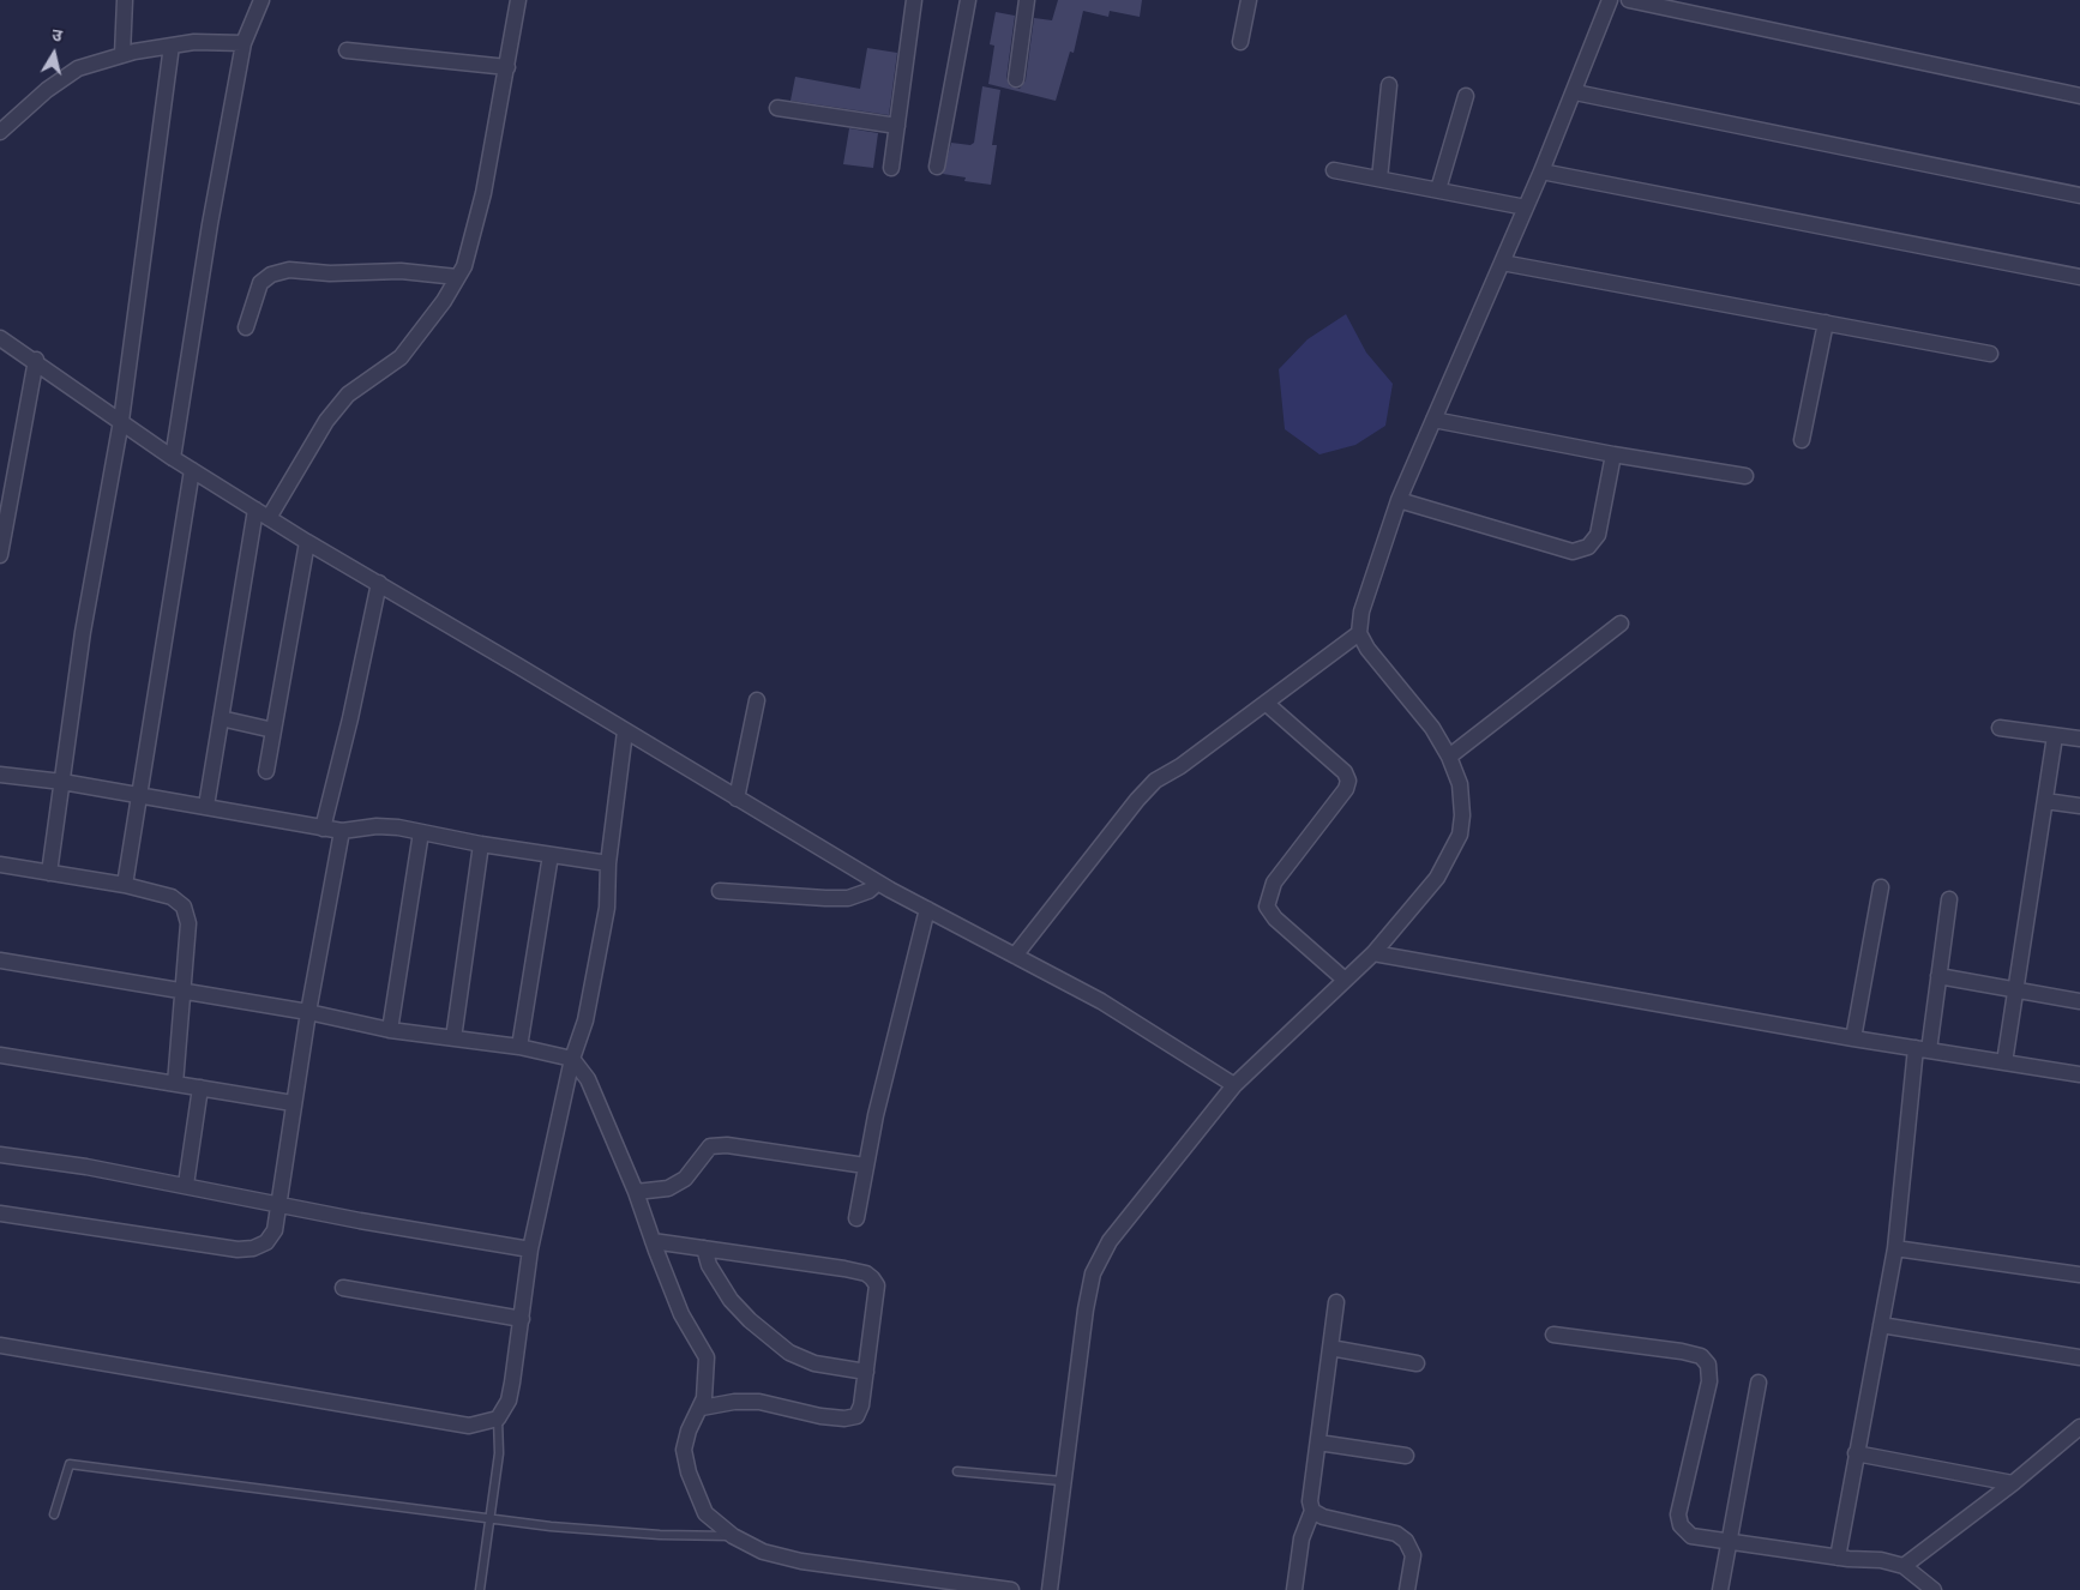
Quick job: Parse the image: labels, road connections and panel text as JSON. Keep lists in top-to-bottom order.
{
  "north": "top"
}
